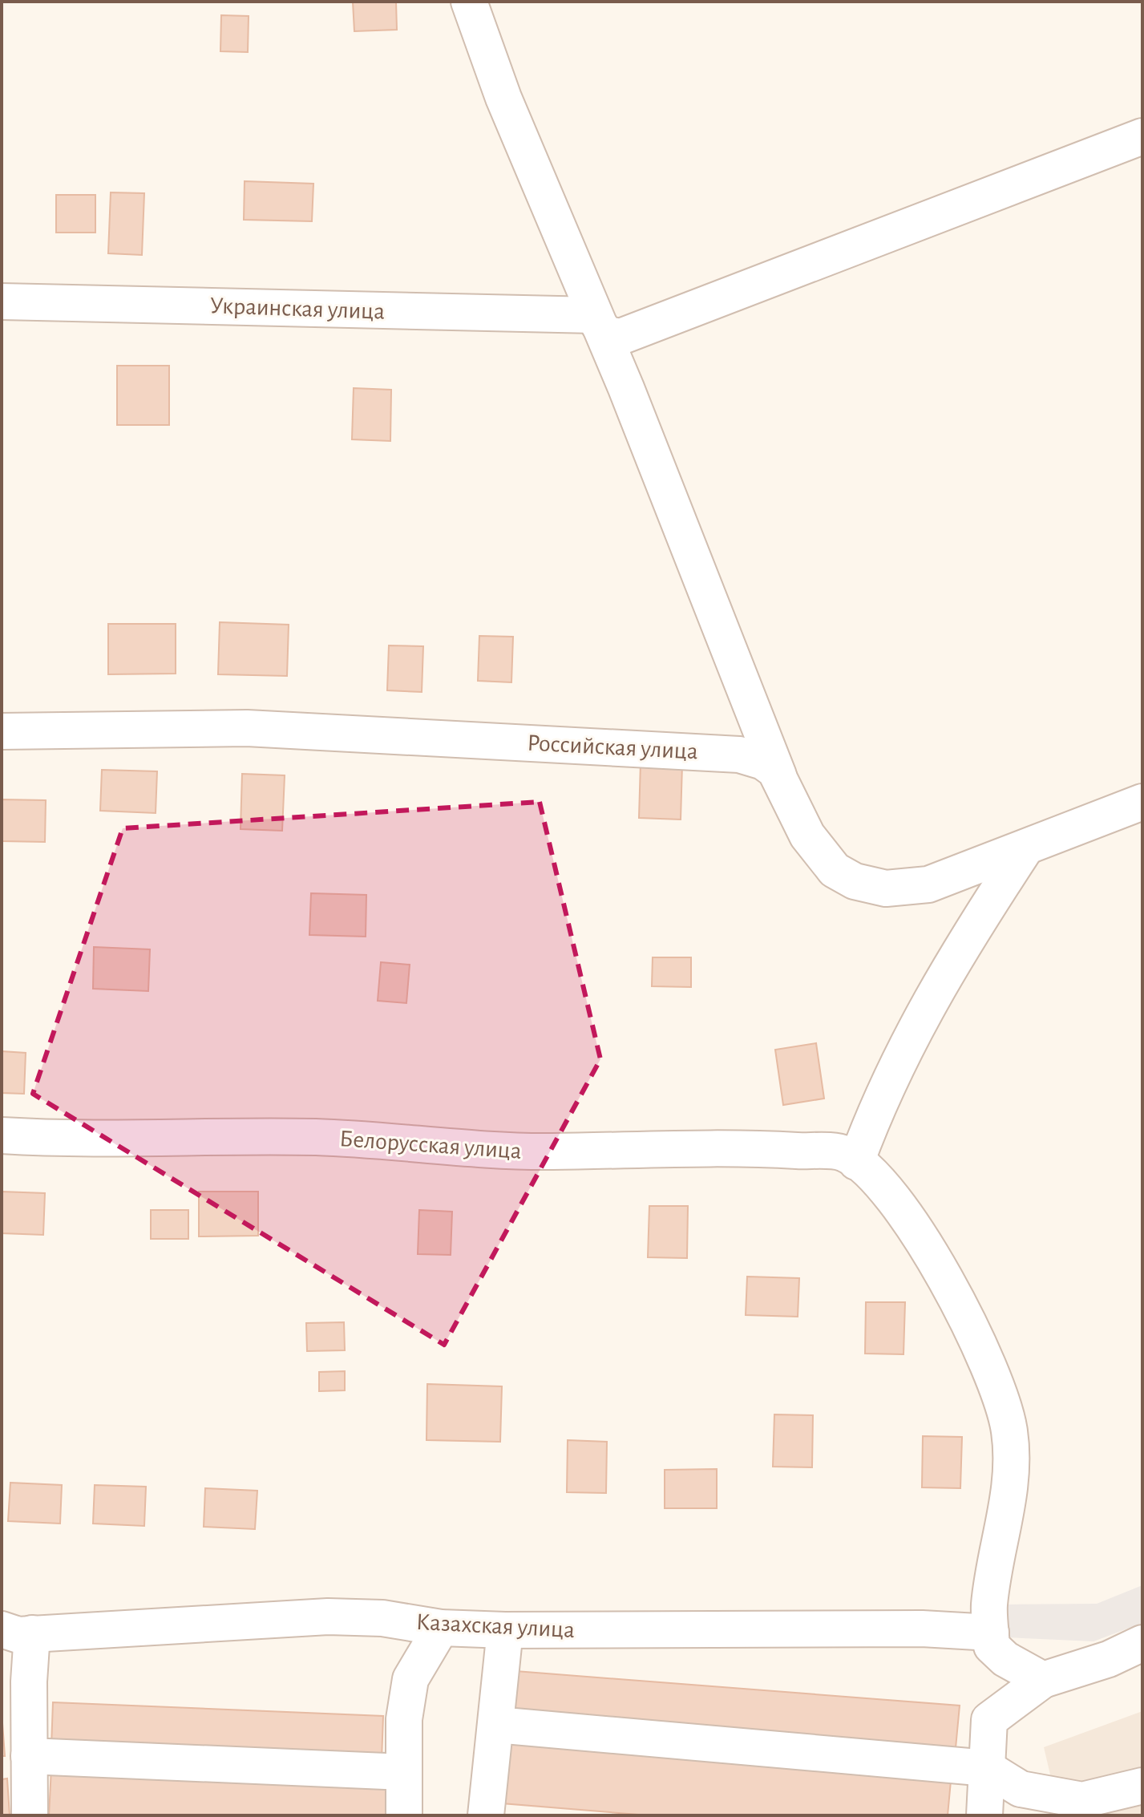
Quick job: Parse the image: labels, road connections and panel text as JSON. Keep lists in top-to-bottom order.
{
  "streets": {
    "street": [
      "Украинская улица",
      "Российская улица",
      "Белорусская улица",
      "Казахская улица"
    ]
  }
}
